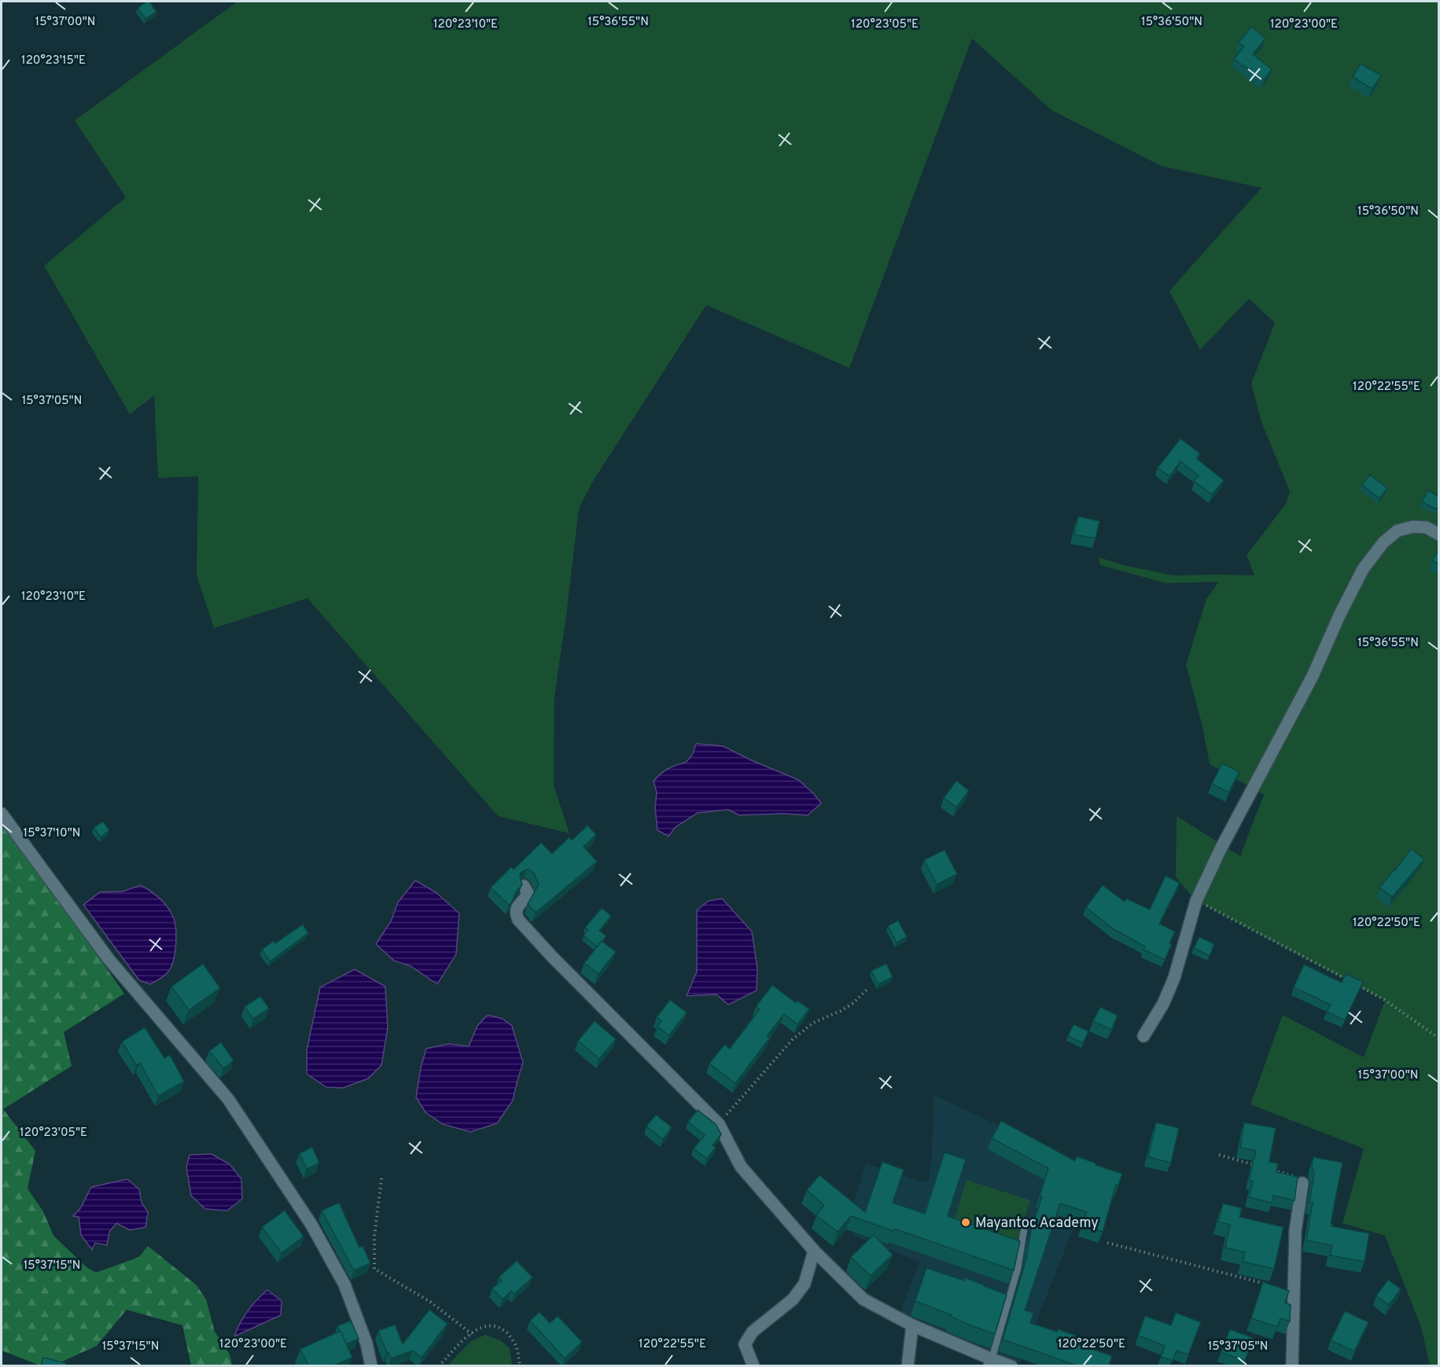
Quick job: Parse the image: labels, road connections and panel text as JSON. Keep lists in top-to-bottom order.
{
  "places": ["Mayantoc Academy"],
  "coordinates": [
    "15°37'00\"N",
    "15°36'55\"N",
    "15°36'50\"N",
    "120°23'10\"E",
    "120°23'05\"E",
    "120°23'00\"E",
    "120°23'15\"E",
    "120°22'55\"E",
    "15°37'05\"N",
    "15°37'10\"N",
    "120°22'50\"E",
    "15°37'15\"N"
  ]
}
